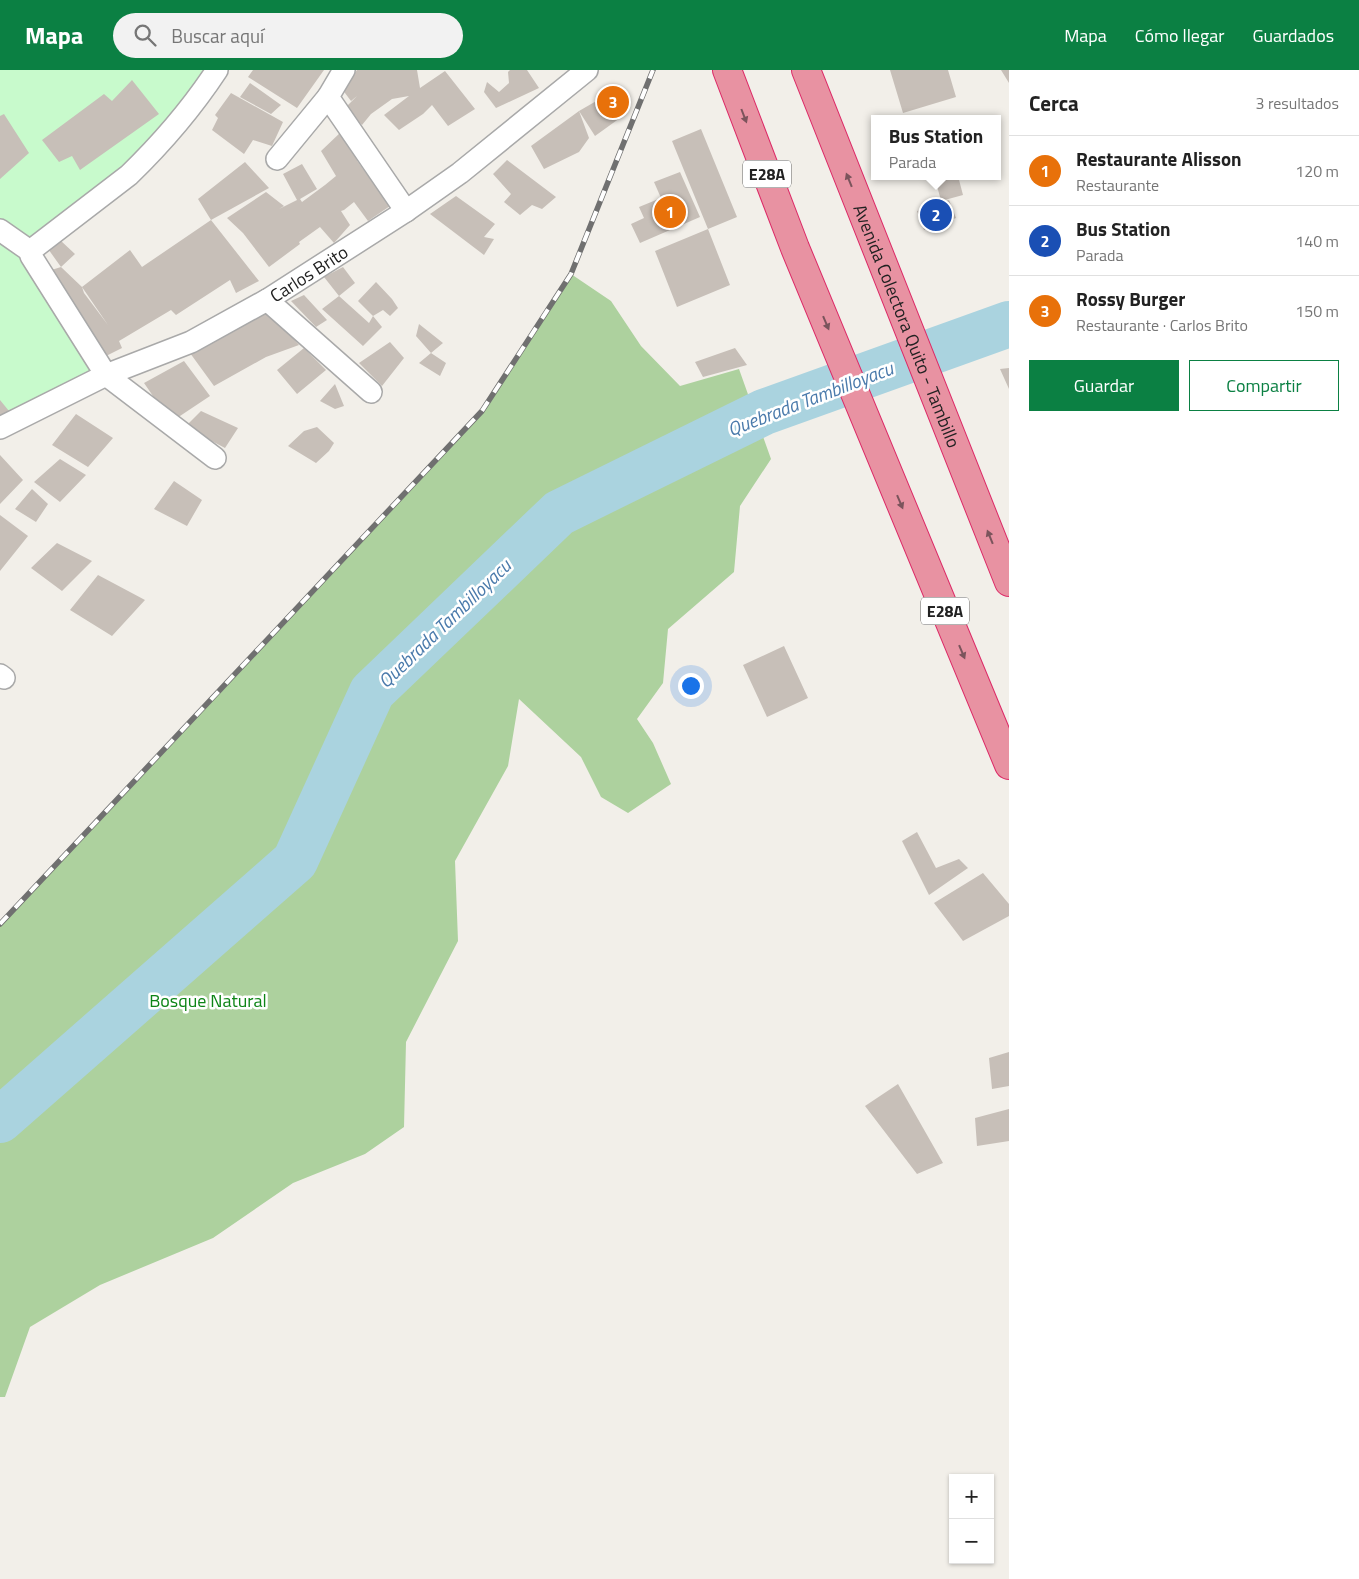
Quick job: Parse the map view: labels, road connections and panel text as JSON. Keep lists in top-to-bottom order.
{
  "streets": {
    "highway": ["E28A", "Avenida Colectora Quito - Tambillo"],
    "street": ["Carlos Brito"]
  },
  "water": ["Quebrada Tambilloyacu"],
  "parks": ["Bosque Natural"],
  "page": {
    "header": "Mapa",
    "search": "Buscar aquí",
    "nav": ["Mapa", "Cómo llegar", "Guardados"],
    "heading": ["Cerca", "3 resultados"],
    "pins": ["3", "1", "2"],
    "popup": ["Bus Station", "Parada"],
    "list": [
      {
        "mark": "1",
        "name": "Restaurante Alisson",
        "note": "Restaurante",
        "value": "120 m"
      },
      {
        "mark": "2",
        "name": "Bus Station",
        "note": "Parada",
        "value": "140 m"
      },
      {
        "mark": "3",
        "name": "Rossy Burger",
        "note": "Restaurante · Carlos Brito",
        "value": "150 m"
      }
    ],
    "buttons": ["Guardar", "Compartir"],
    "map_buttons": ["+", "−"]
  }
}
